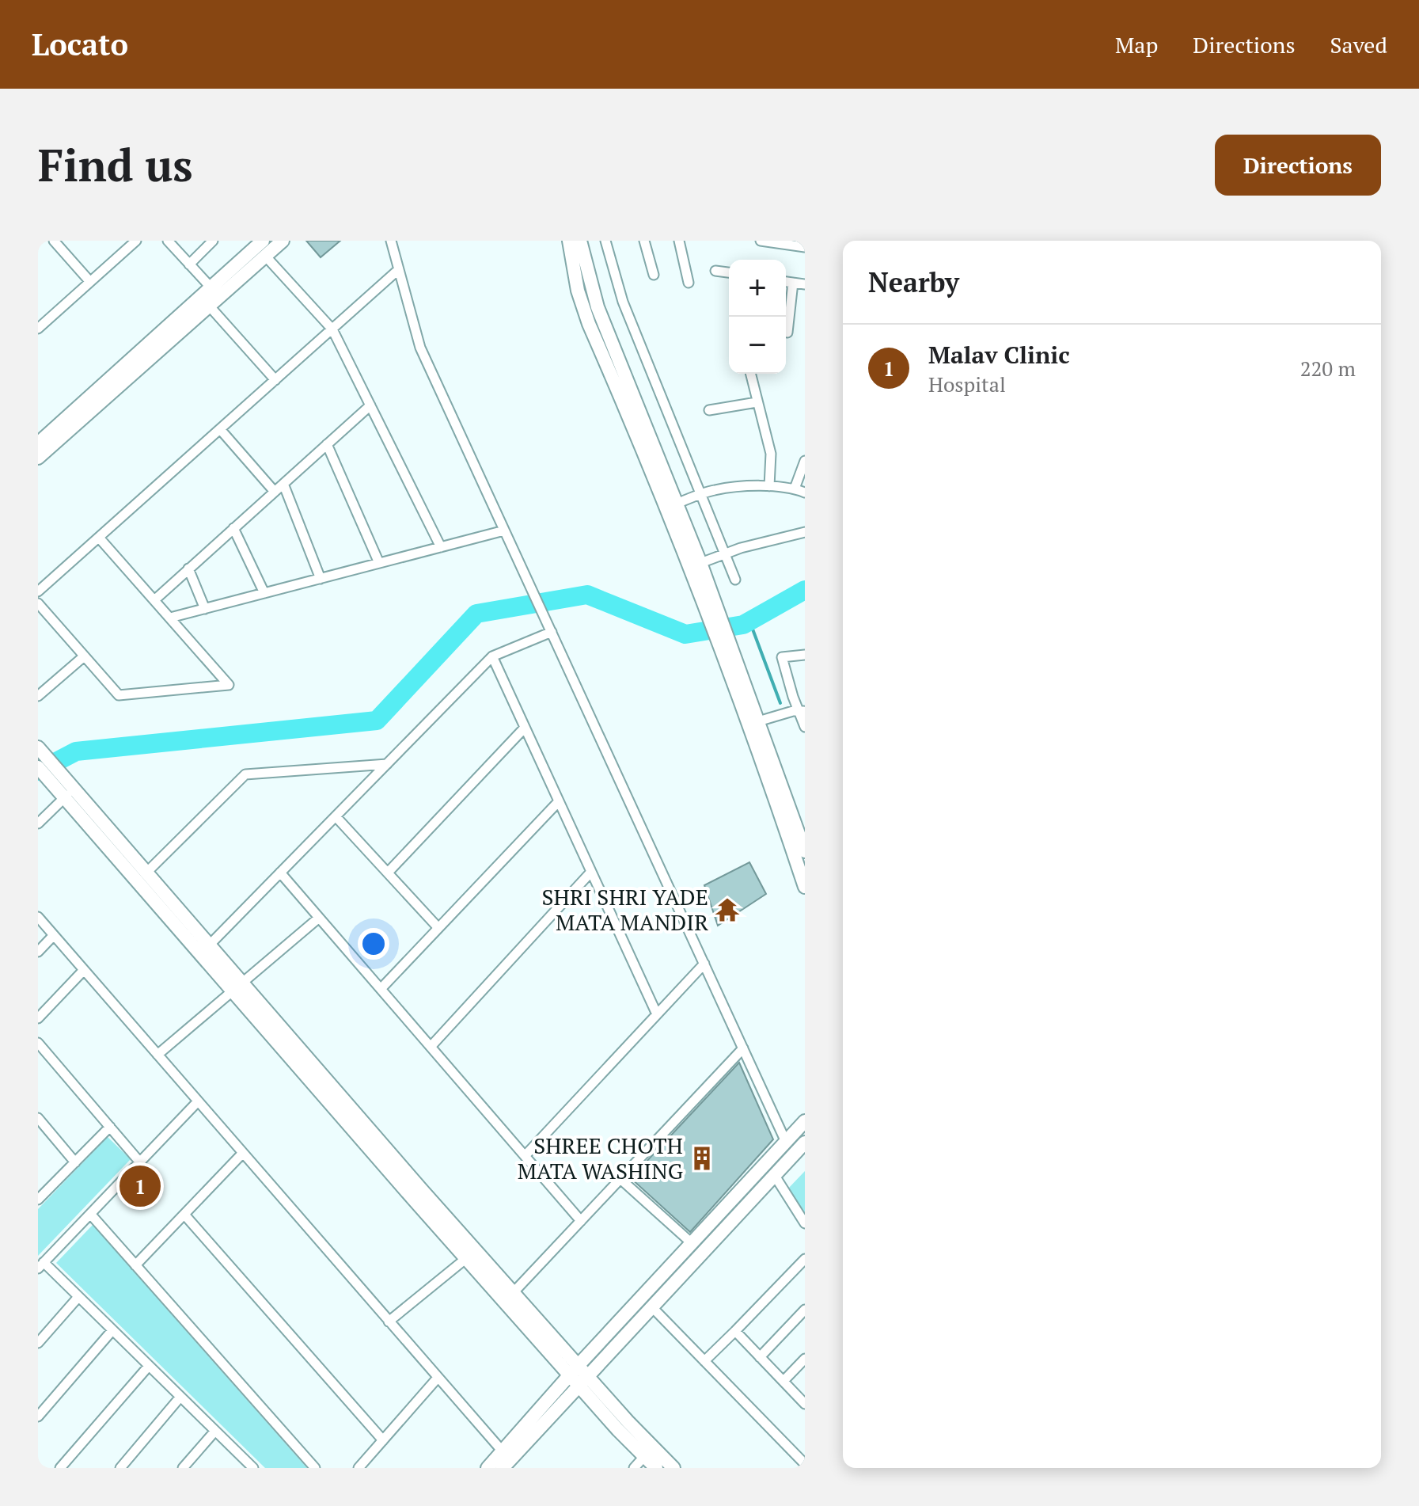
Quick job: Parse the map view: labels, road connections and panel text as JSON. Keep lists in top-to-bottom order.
{
  "places": {
    "temple": ["SHRI SHRI YADE MATA MANDIR"],
    "building": ["SHREE CHOTH MATA WASHING"]
  },
  "page": {
    "header": "Locato",
    "nav": ["Map", "Directions", "Saved"],
    "buttons": "Directions",
    "title": "Find us",
    "heading": "Nearby",
    "map_buttons": ["+", "−"],
    "list": [
      {
        "mark": "1",
        "name": "Malav Clinic",
        "note": "Hospital",
        "value": "220 m"
      }
    ],
    "pins": "1"
  }
}
